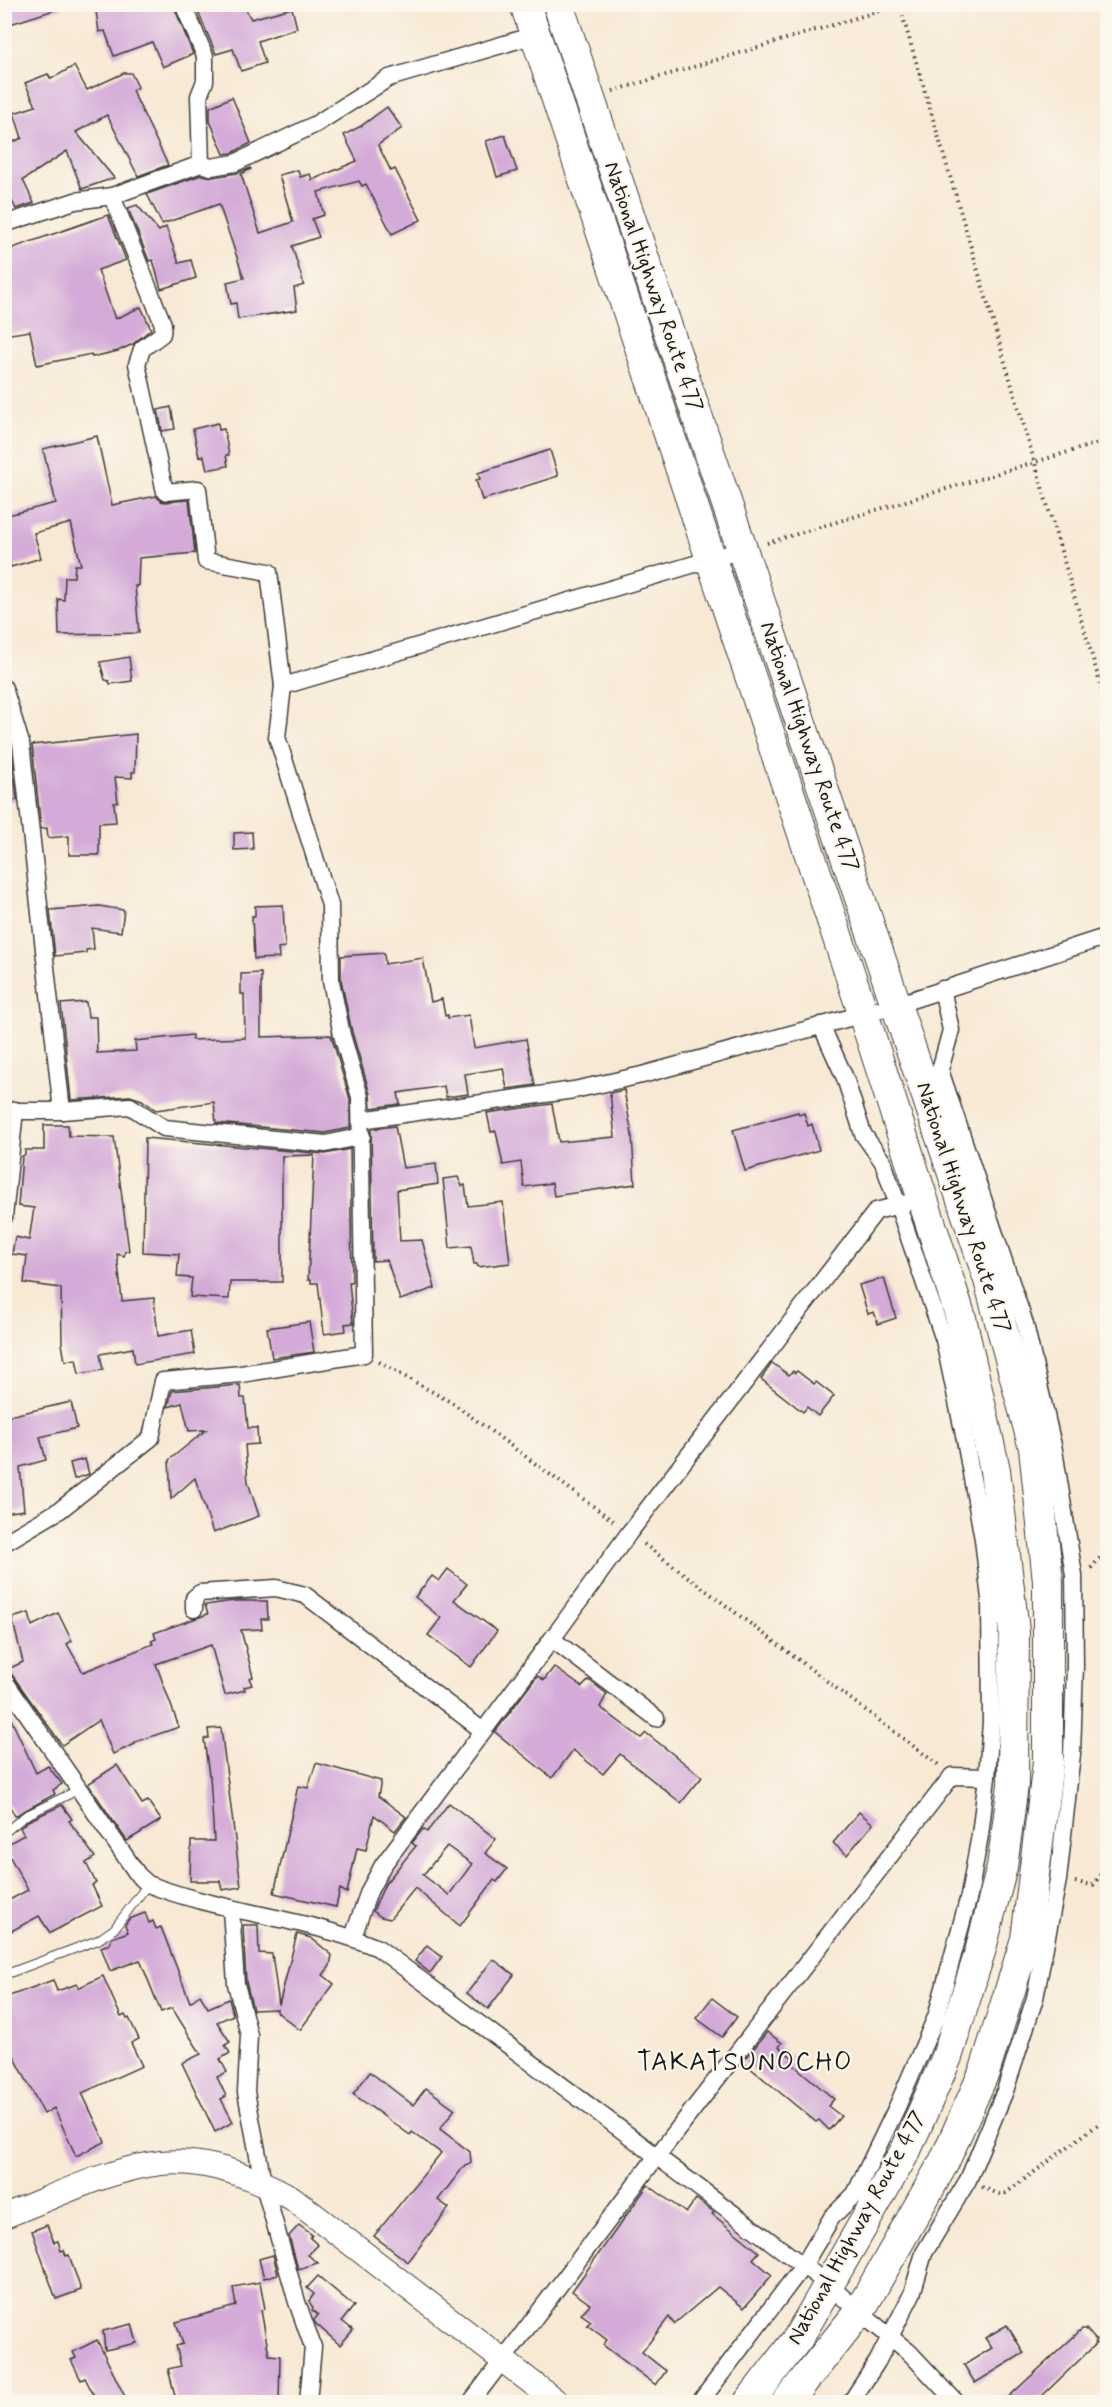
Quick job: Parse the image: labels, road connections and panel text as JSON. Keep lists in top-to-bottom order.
{
  "streets": {
    "highway": ["National Highway Route 477"]
  },
  "districts": ["TAKATSUNOCHO"]
}
